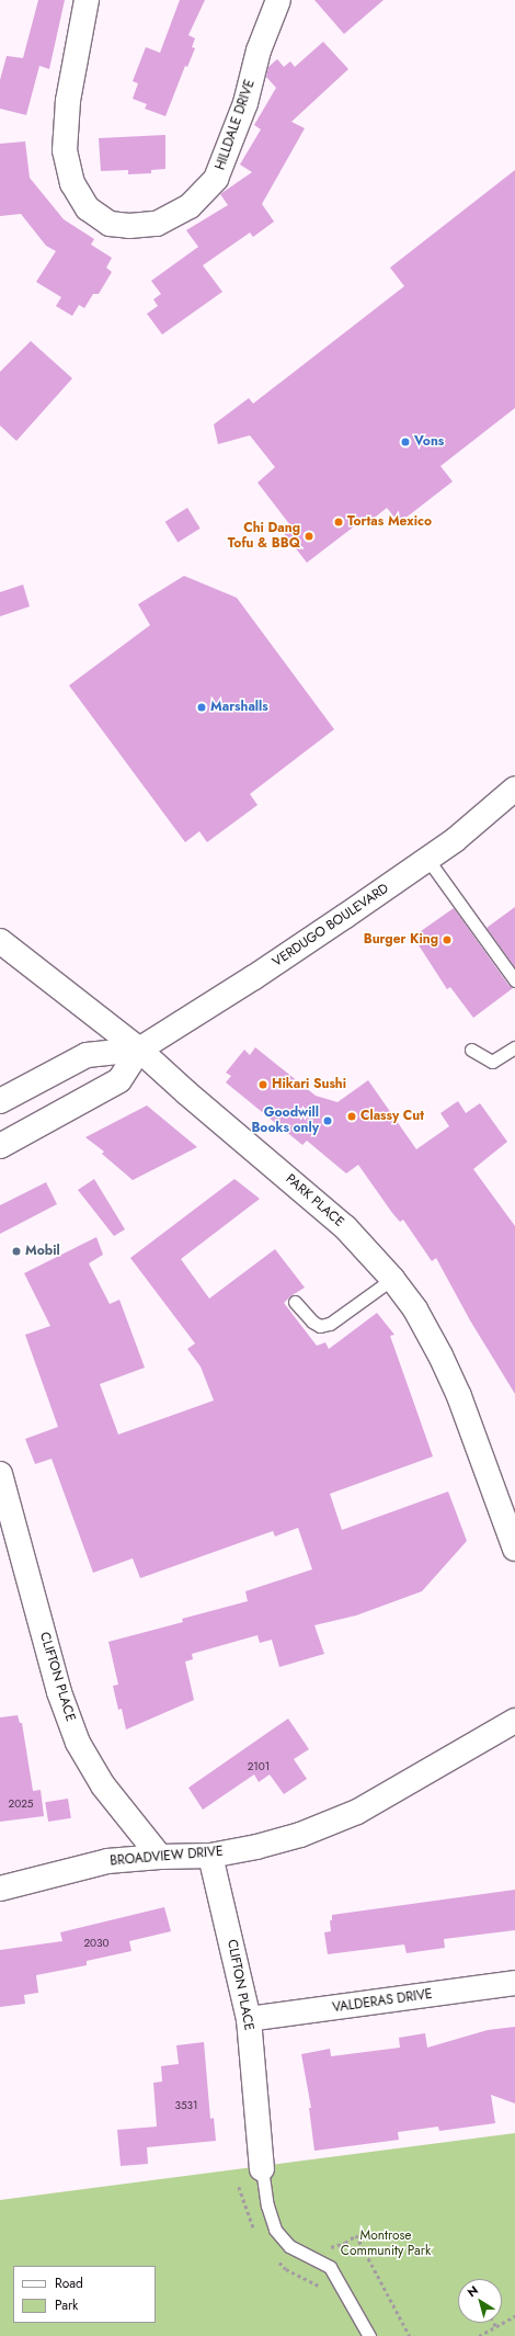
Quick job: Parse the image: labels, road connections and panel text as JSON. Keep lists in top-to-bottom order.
{
  "streets": {
    "street": [
      "HILLDALE DRIVE",
      "VERDUGO BOULEVARD",
      "PARK PLACE",
      "CLIFTON PLACE",
      "BROADVIEW DRIVE",
      "VALDERAS DRIVE"
    ]
  },
  "crossings": [
    ["VERDUGO BOULEVARD", "PARK PLACE"],
    ["CLIFTON PLACE", "BROADVIEW DRIVE"],
    ["CLIFTON PLACE", "VALDERAS DRIVE"]
  ],
  "parks": ["Montrose Community Park"],
  "places": [
    "Vons",
    "Tortas Mexico",
    "Chi Dang Tofu & BBQ",
    "Marshalls",
    "Burger King",
    "Hikari Sushi",
    "Classy Cut",
    "Goodwill Books only",
    "Mobil"
  ],
  "house_numbers": [
    "2101",
    "2025",
    "2030",
    "3531"
  ],
  "legend": ["Road", "Park"],
  "north": "top left"
}
